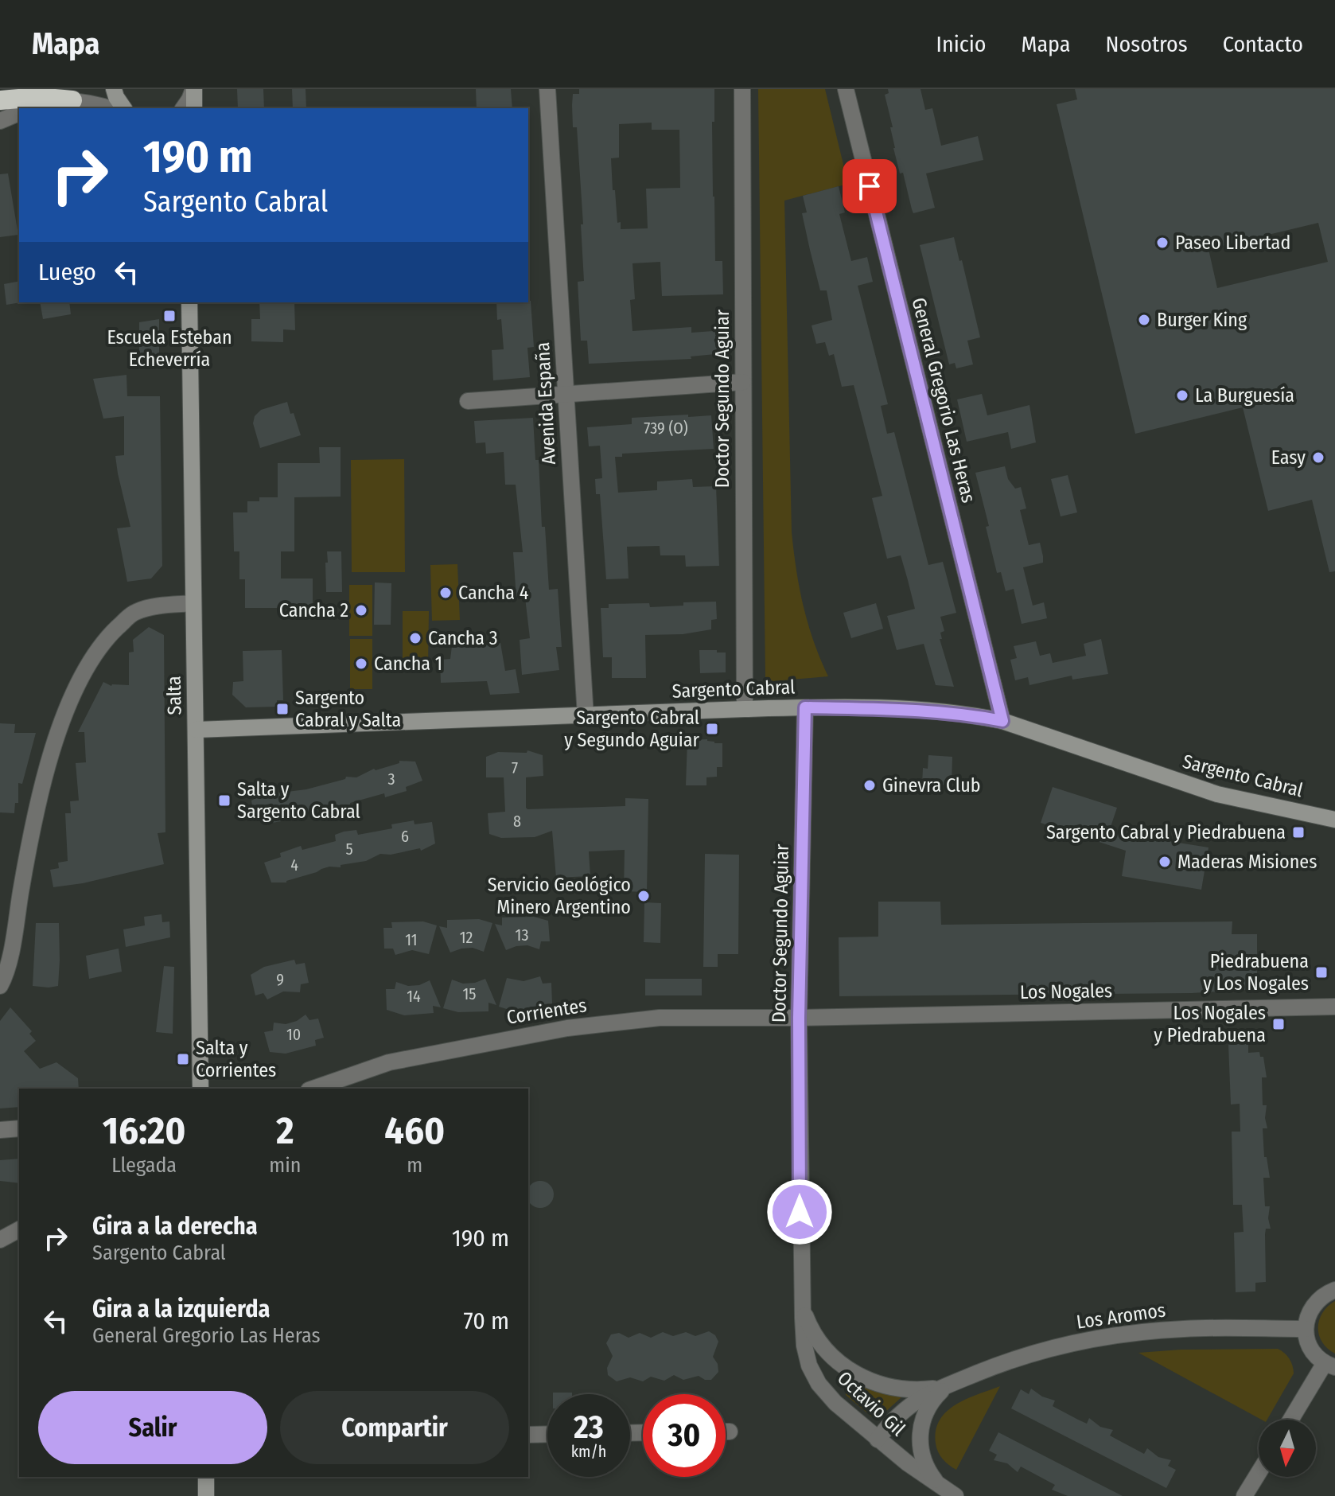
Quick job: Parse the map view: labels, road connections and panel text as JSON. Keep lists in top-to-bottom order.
{
  "streets": {
    "main road": ["Sargento Cabral", "Salta"],
    "street": [
      "Doctor Segundo Aguiar",
      "General Gregorio Las Heras",
      "Avenida España",
      "Los Nogales",
      "Corrientes",
      "Los Aromos",
      "Octavio Gil"
    ]
  },
  "crossings": [
    ["Doctor Segundo Aguiar", "Sargento Cabral"],
    ["Doctor Segundo Aguiar", "Los Nogales"],
    ["Doctor Segundo Aguiar", "Corrientes"],
    ["Doctor Segundo Aguiar", "Octavio Gil"],
    ["General Gregorio Las Heras", "Sargento Cabral"],
    ["Avenida España", "Sargento Cabral"],
    ["Sargento Cabral", "Salta"],
    ["Los Nogales", "Corrientes"],
    ["Los Aromos", "Octavio Gil"]
  ],
  "places": {
    "other": [
      "Paseo Libertad",
      "Burger King",
      "La Burguesía",
      "Easy",
      "Cancha 4",
      "Cancha 2",
      "Cancha 3",
      "Cancha 1",
      "Ginevra Club",
      "Maderas Misiones",
      "Servicio Geológico Minero Argentino"
    ],
    "transit": [
      "Escuela Esteban Echeverría",
      "Sargento Cabral y Salta",
      "Sargento Cabral y Segundo Aguiar",
      "Salta y Sargento Cabral",
      "Sargento Cabral y Piedrabuena",
      "Piedrabuena y Los Nogales",
      "Los Nogales y Piedrabuena",
      "Salta y Corrientes"
    ]
  },
  "house_numbers": [
    "739 (O)",
    "7",
    "3",
    "8",
    "6",
    "5",
    "4",
    "13",
    "12",
    "11",
    "9",
    "15",
    "14",
    "10"
  ],
  "north": "bottom",
  "page": {
    "header": "Mapa",
    "nav": [
      "Inicio",
      "Mapa",
      "Nosotros",
      "Contacto"
    ],
    "turn": ["190 m", "Sargento Cabral"],
    "then": "Luego",
    "eta": [
      "16:20",
      "Llegada",
      "2",
      "min",
      "460",
      "m"
    ],
    "list": [
      {
        "name": "Gira a la derecha",
        "note": "Sargento Cabral",
        "value": "190 m"
      },
      {
        "name": "Gira a la izquierda",
        "note": "General Gregorio Las Heras",
        "value": "70 m"
      }
    ],
    "buttons": ["Salir", "Compartir"],
    "speed": "23 km/h",
    "limit": "30"
  }
}
